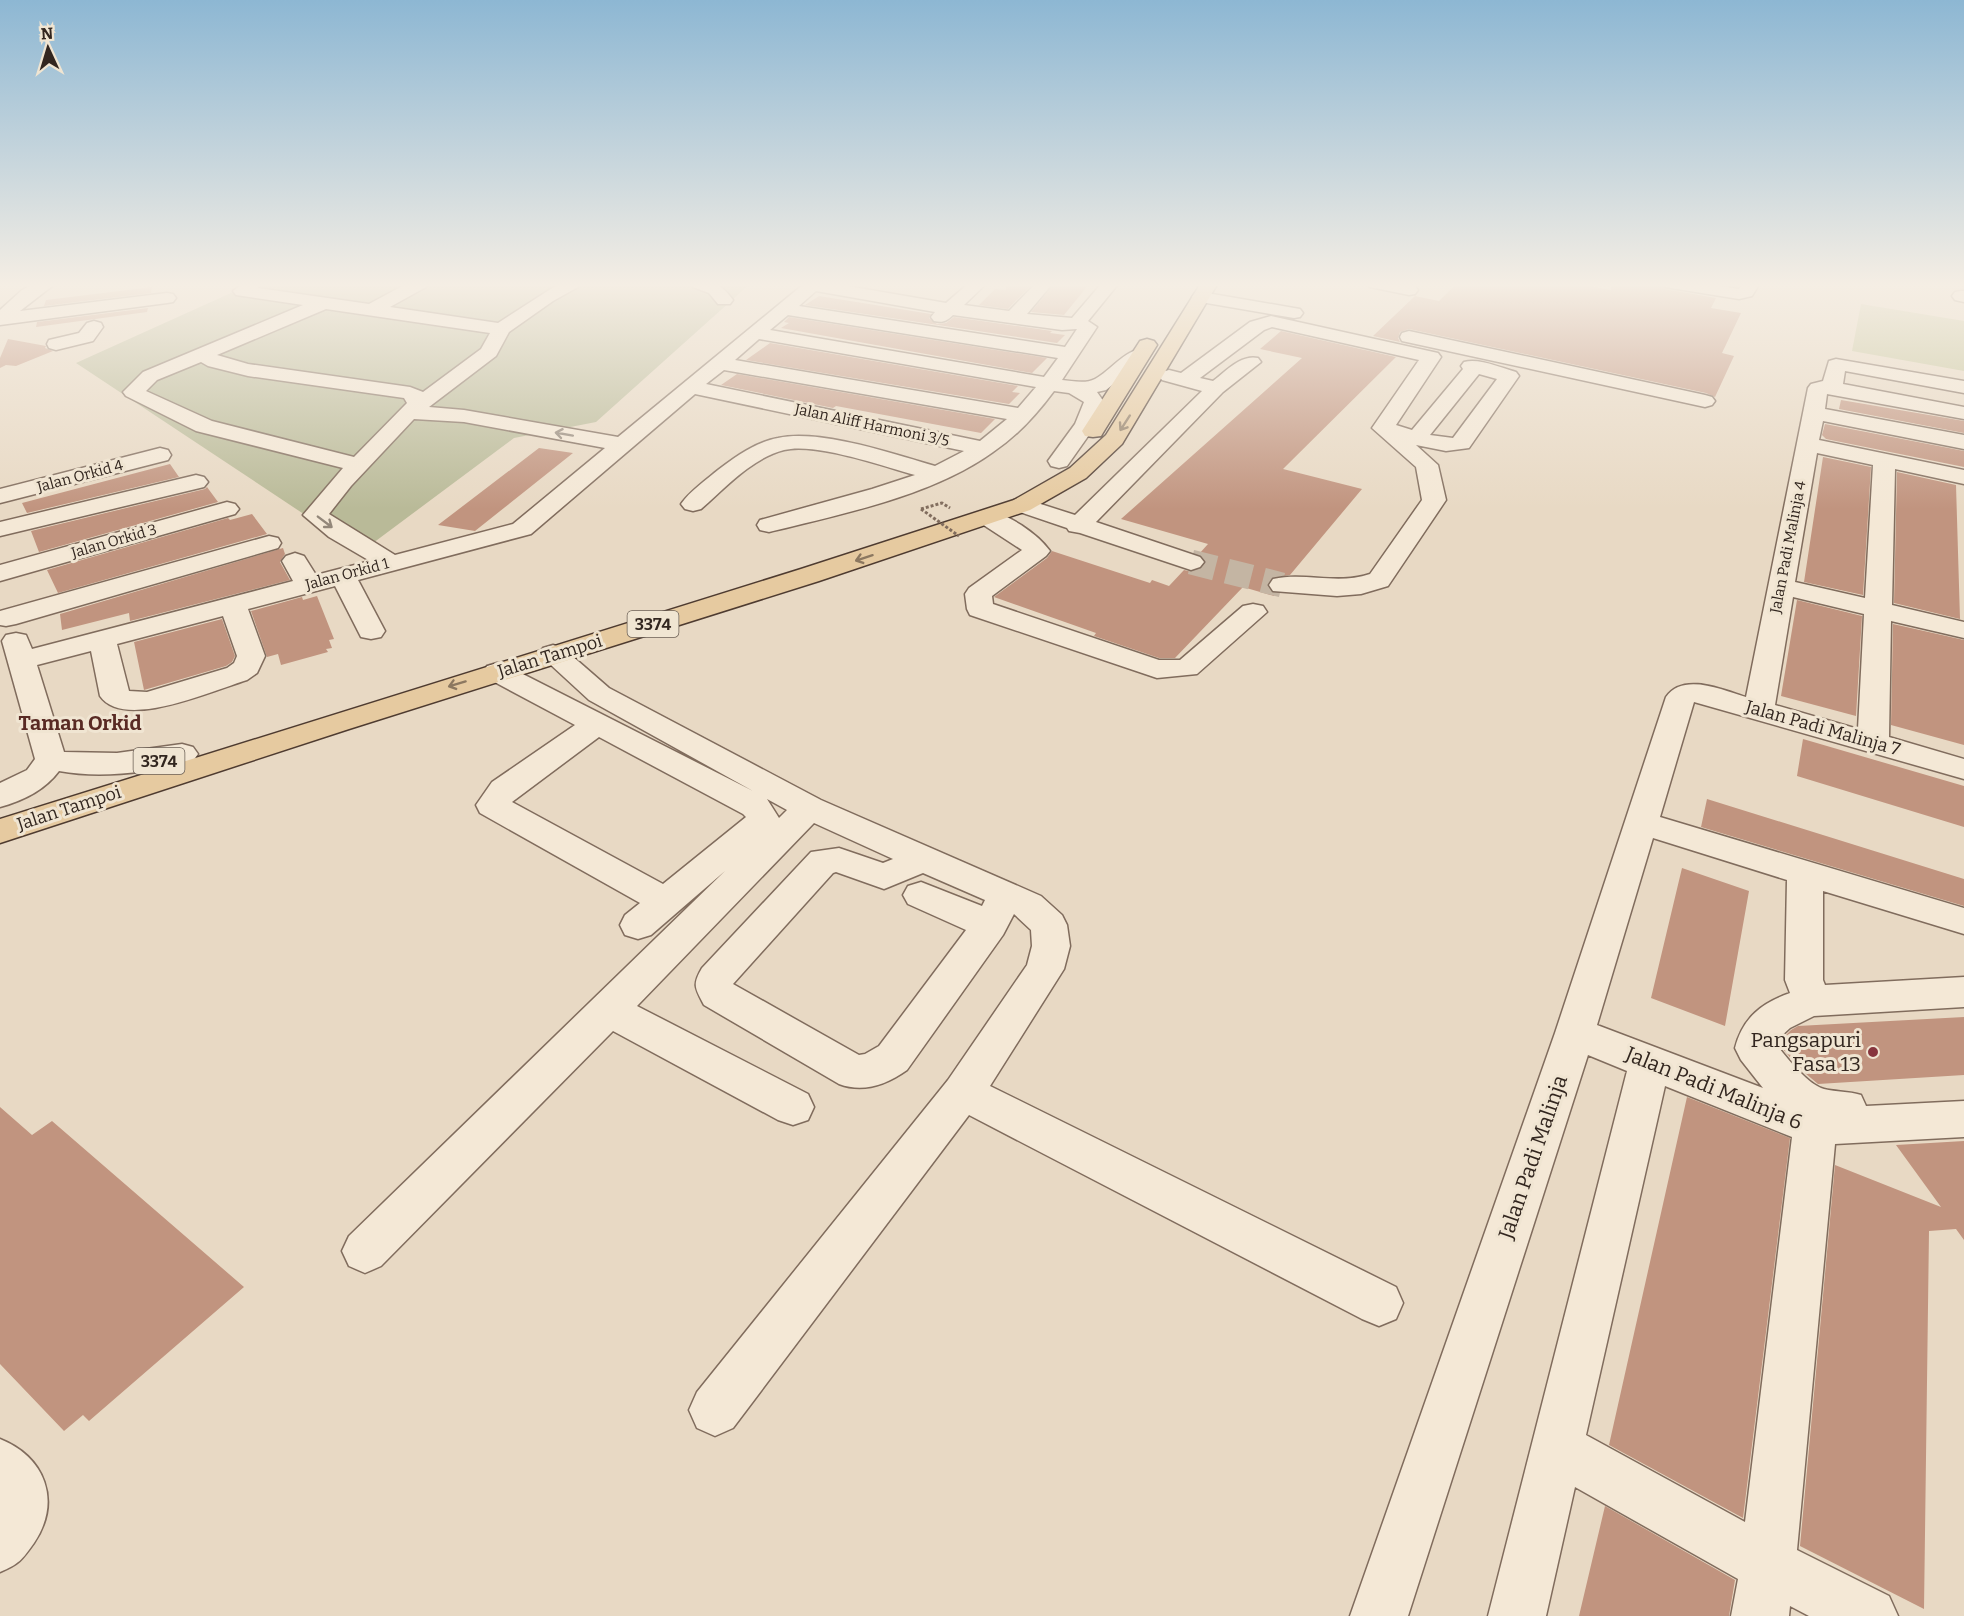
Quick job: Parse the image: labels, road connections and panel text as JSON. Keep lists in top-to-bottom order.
{
  "streets": {
    "main road": ["3374", "Jalan Tampoi"],
    "street": [
      "Jalan Aliff Harmoni 3/5",
      "Jalan Orkid 4",
      "Jalan Orkid 3",
      "Jalan Padi Malinja 4",
      "Jalan Orkid 1",
      "Jalan Padi Malinja 7",
      "Jalan Padi Malinja 6",
      "Jalan Padi Malinja"
    ]
  },
  "crossings": [
    ["Jalan Aliff Harmoni 3/5", "Jalan Orkid 1"],
    ["Jalan Padi Malinja 4", "Jalan Padi Malinja 7"],
    ["Jalan Padi Malinja 7", "Jalan Padi Malinja"],
    ["Jalan Padi Malinja 6", "Jalan Padi Malinja"]
  ],
  "districts": ["Taman Orkid"],
  "places": ["Pangsapuri Fasa 13"],
  "north": "top"
}
